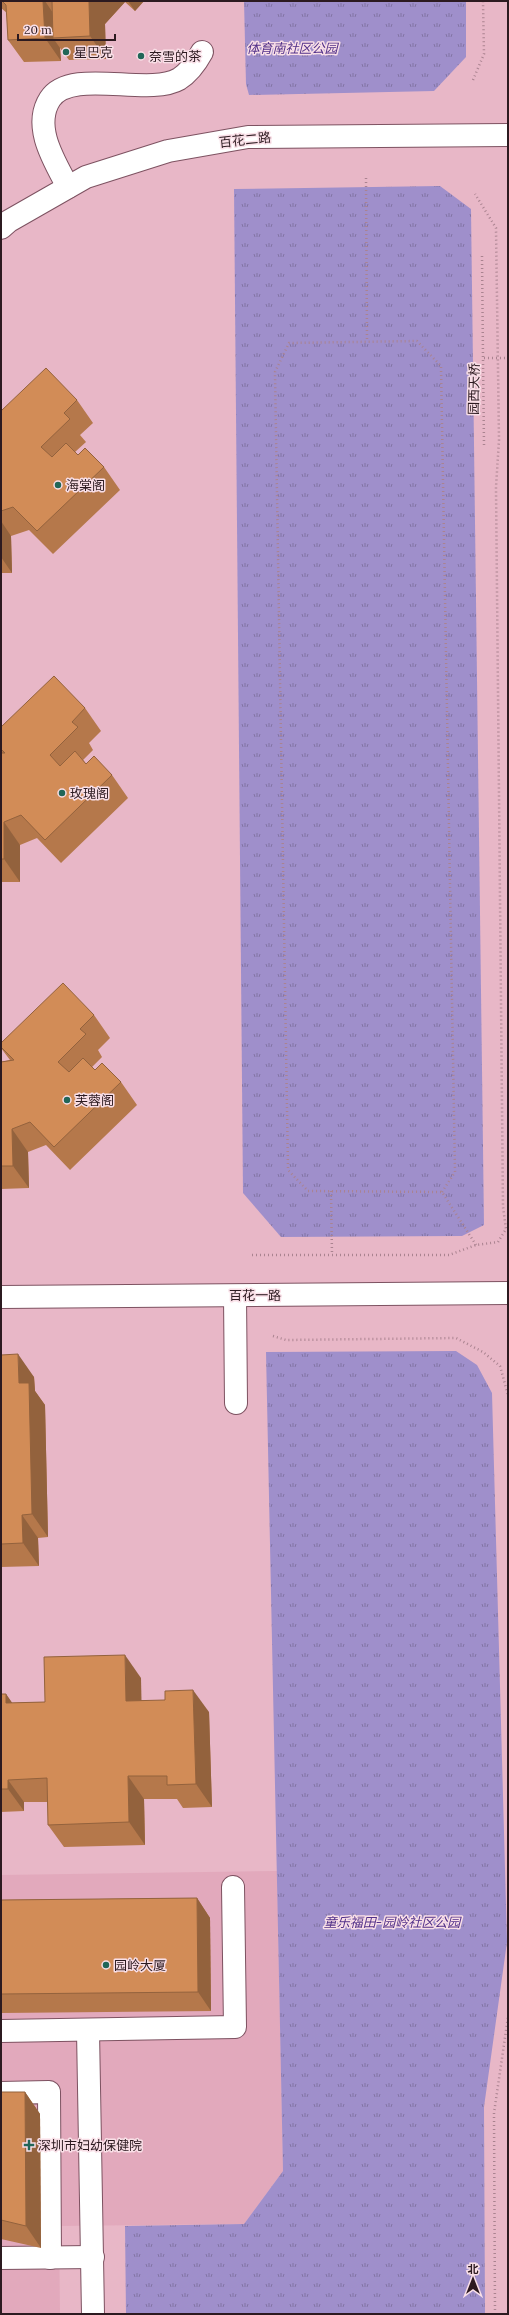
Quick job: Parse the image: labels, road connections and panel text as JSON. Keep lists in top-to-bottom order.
{
  "streets": {
    "street": ["百花二路", "百花一路"],
    "path": ["园西天桥"]
  },
  "parks": ["体育南社区公园", "童乐福田-园岭社区公园"],
  "places": {
    "other": [
      "星巴克",
      "奈雪的茶",
      "海棠阁",
      "玫瑰阁",
      "芙蓉阁",
      "园岭大厦"
    ],
    "health": ["深圳市妇幼保健院"]
  },
  "scale_bar": "20 m",
  "north": "top"
}
